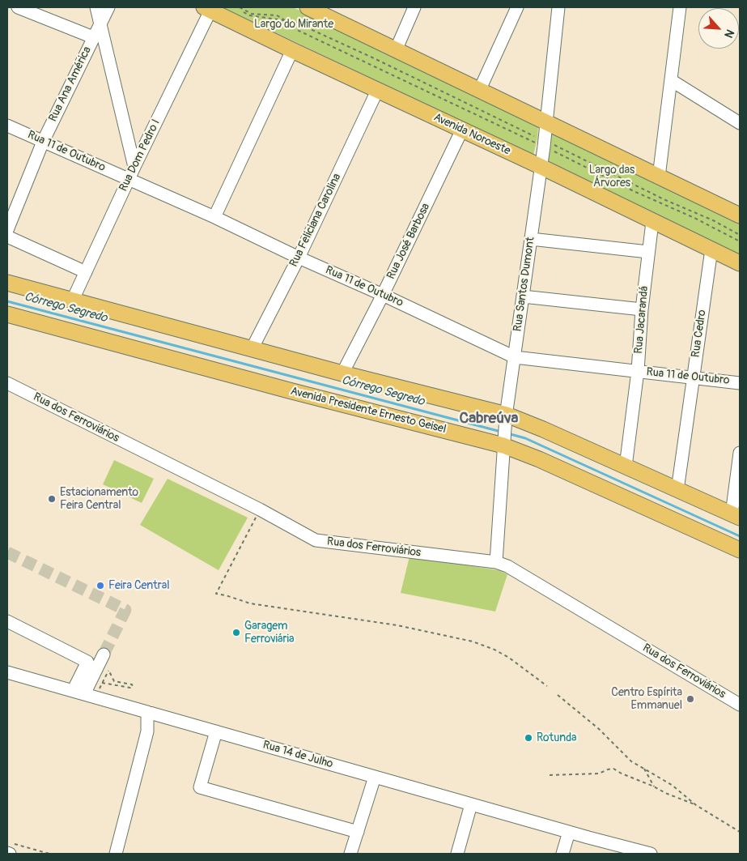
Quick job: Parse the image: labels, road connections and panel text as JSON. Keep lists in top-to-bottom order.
{
  "streets": {
    "main road": ["Avenida Noroeste", "Avenida Presidente Ernesto Geisel"],
    "street": [
      "Rua Ana América",
      "Rua 11 de Outubro",
      "Rua Dom Pedro I",
      "Rua Feliciana Carolina",
      "Rua José Barbosa",
      "Rua Santos Dumont",
      "Rua Jacarandá",
      "Rua Cedro",
      "Rua dos Ferroviários",
      "Rua 14 de Julho"
    ]
  },
  "crossings": [
    ["Rua Ana América", "Rua 11 de Outubro"],
    ["Avenida Noroeste", "Rua Dom Pedro I"],
    ["Avenida Noroeste", "Rua Feliciana Carolina"],
    ["Avenida Noroeste", "Rua José Barbosa"],
    ["Avenida Noroeste", "Rua Santos Dumont"],
    ["Avenida Noroeste", "Rua Jacarandá"],
    ["Avenida Noroeste", "Rua Cedro"],
    ["Rua 11 de Outubro", "Rua Dom Pedro I"],
    ["Rua 11 de Outubro", "Rua Feliciana Carolina"],
    ["Rua 11 de Outubro", "Rua José Barbosa"],
    ["Rua 11 de Outubro", "Rua Santos Dumont"],
    ["Rua 11 de Outubro", "Rua Jacarandá"],
    ["Rua 11 de Outubro", "Rua Cedro"],
    ["Rua Santos Dumont", "Avenida Presidente Ernesto Geisel"],
    ["Rua Santos Dumont", "Rua dos Ferroviários"]
  ],
  "districts": ["Cabreúva"],
  "water": ["Córrego Segredo"],
  "parks": ["Largo do Mirante", "Largo das Árvores"],
  "places": [
    "Estacionamento Feira Central",
    "Feira Central",
    "Garagem Ferroviária",
    "Centro Espírita Emmanuel",
    "Rotunda"
  ],
  "north": "bottom right"
}
